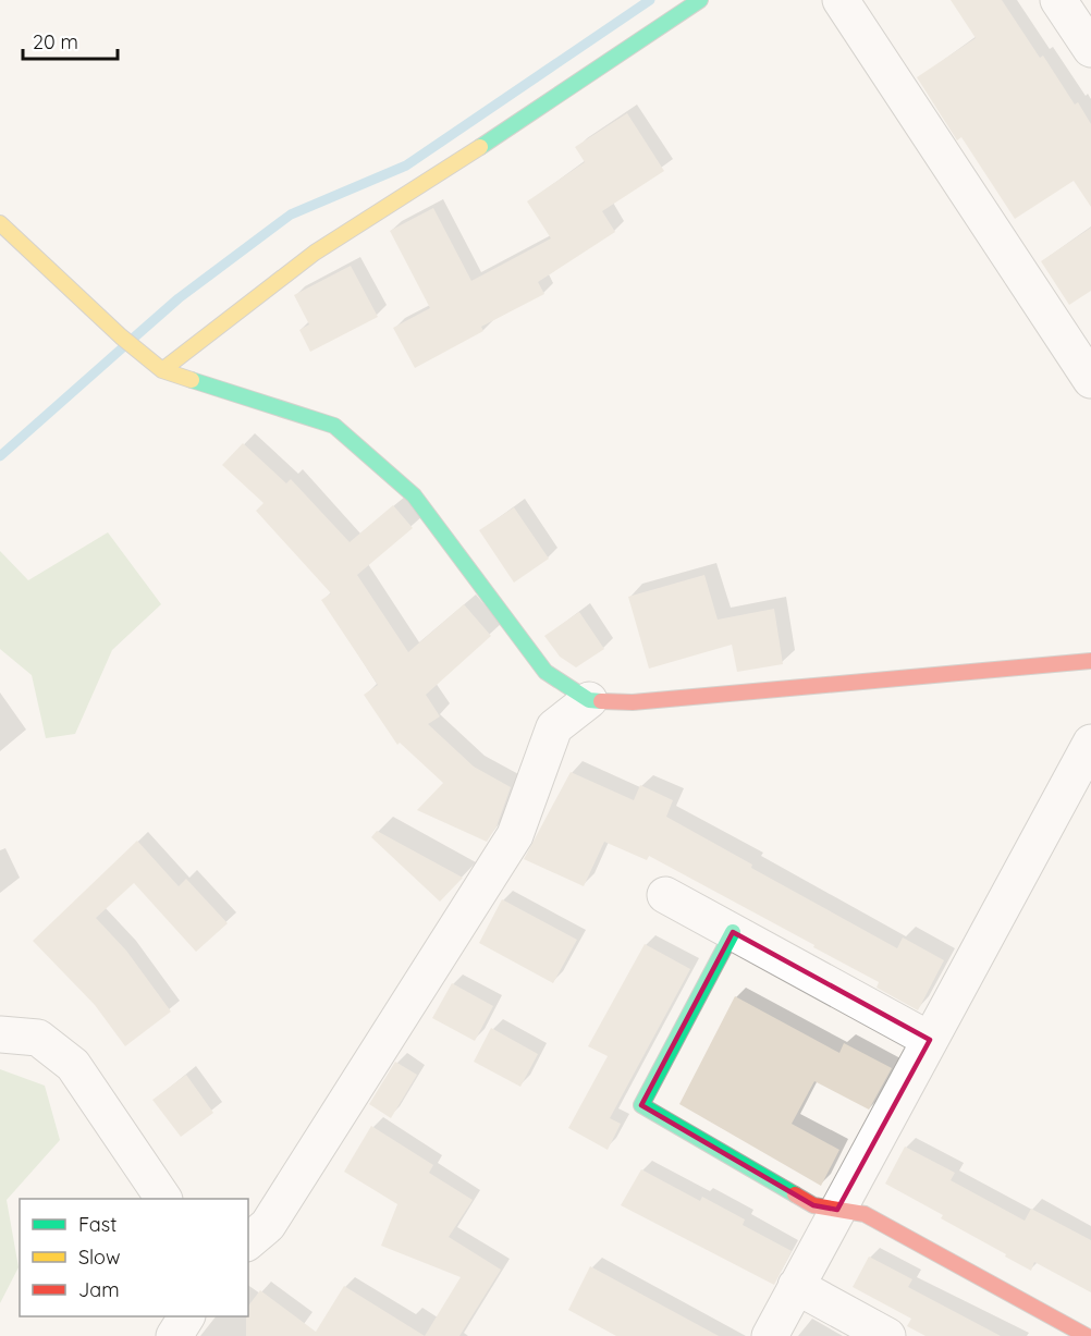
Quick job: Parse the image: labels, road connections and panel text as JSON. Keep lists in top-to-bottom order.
{
  "legend": ["Fast", "Slow", "Jam"],
  "scale_bar": "20 m"
}
